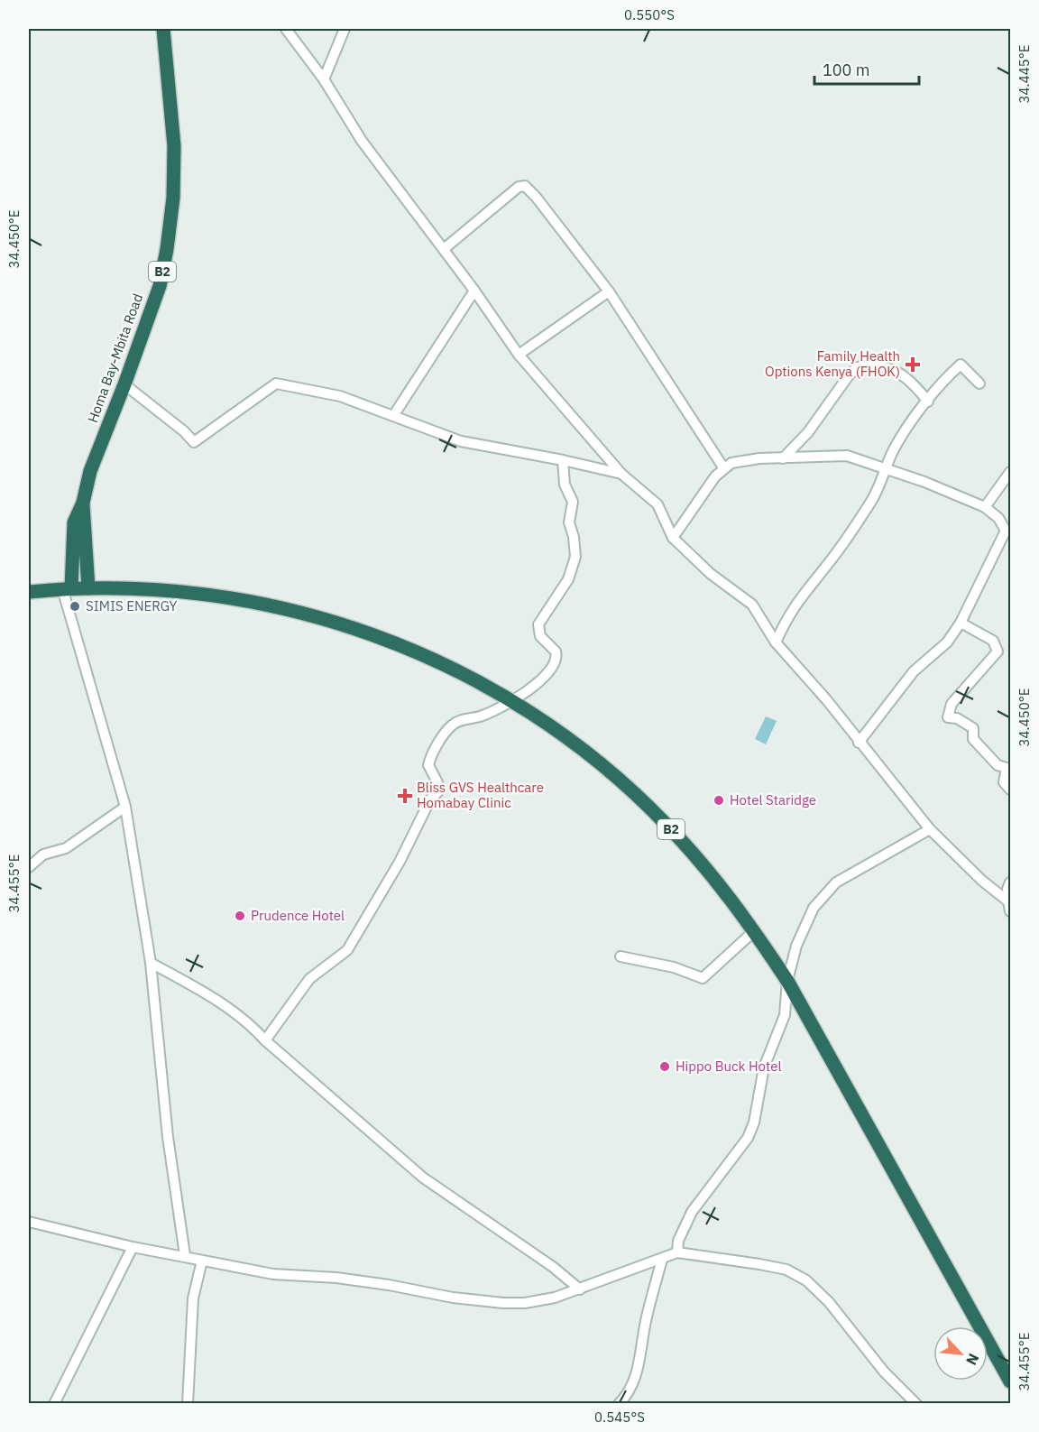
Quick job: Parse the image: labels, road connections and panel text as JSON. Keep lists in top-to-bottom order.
{
  "streets": {
    "highway": ["B2", "Homa Bay-Mbita Road"]
  },
  "crossings": [
    ["B2", "Homa Bay-Mbita Road"]
  ],
  "places": {
    "health": ["Family Health Options Kenya (FHOK)", "Bliss GVS Healthcare Homabay Clinic"],
    "other": [
      "SIMIS ENERGY",
      "Hotel Staridge",
      "Prudence Hotel",
      "Hippo Buck Hotel"
    ]
  },
  "scale_bar": "100 m",
  "north": "bottom right",
  "coordinates": [
    "0.550°S",
    "34.445°E",
    "34.450°E",
    "34.455°E",
    "0.545°S"
  ]
}
